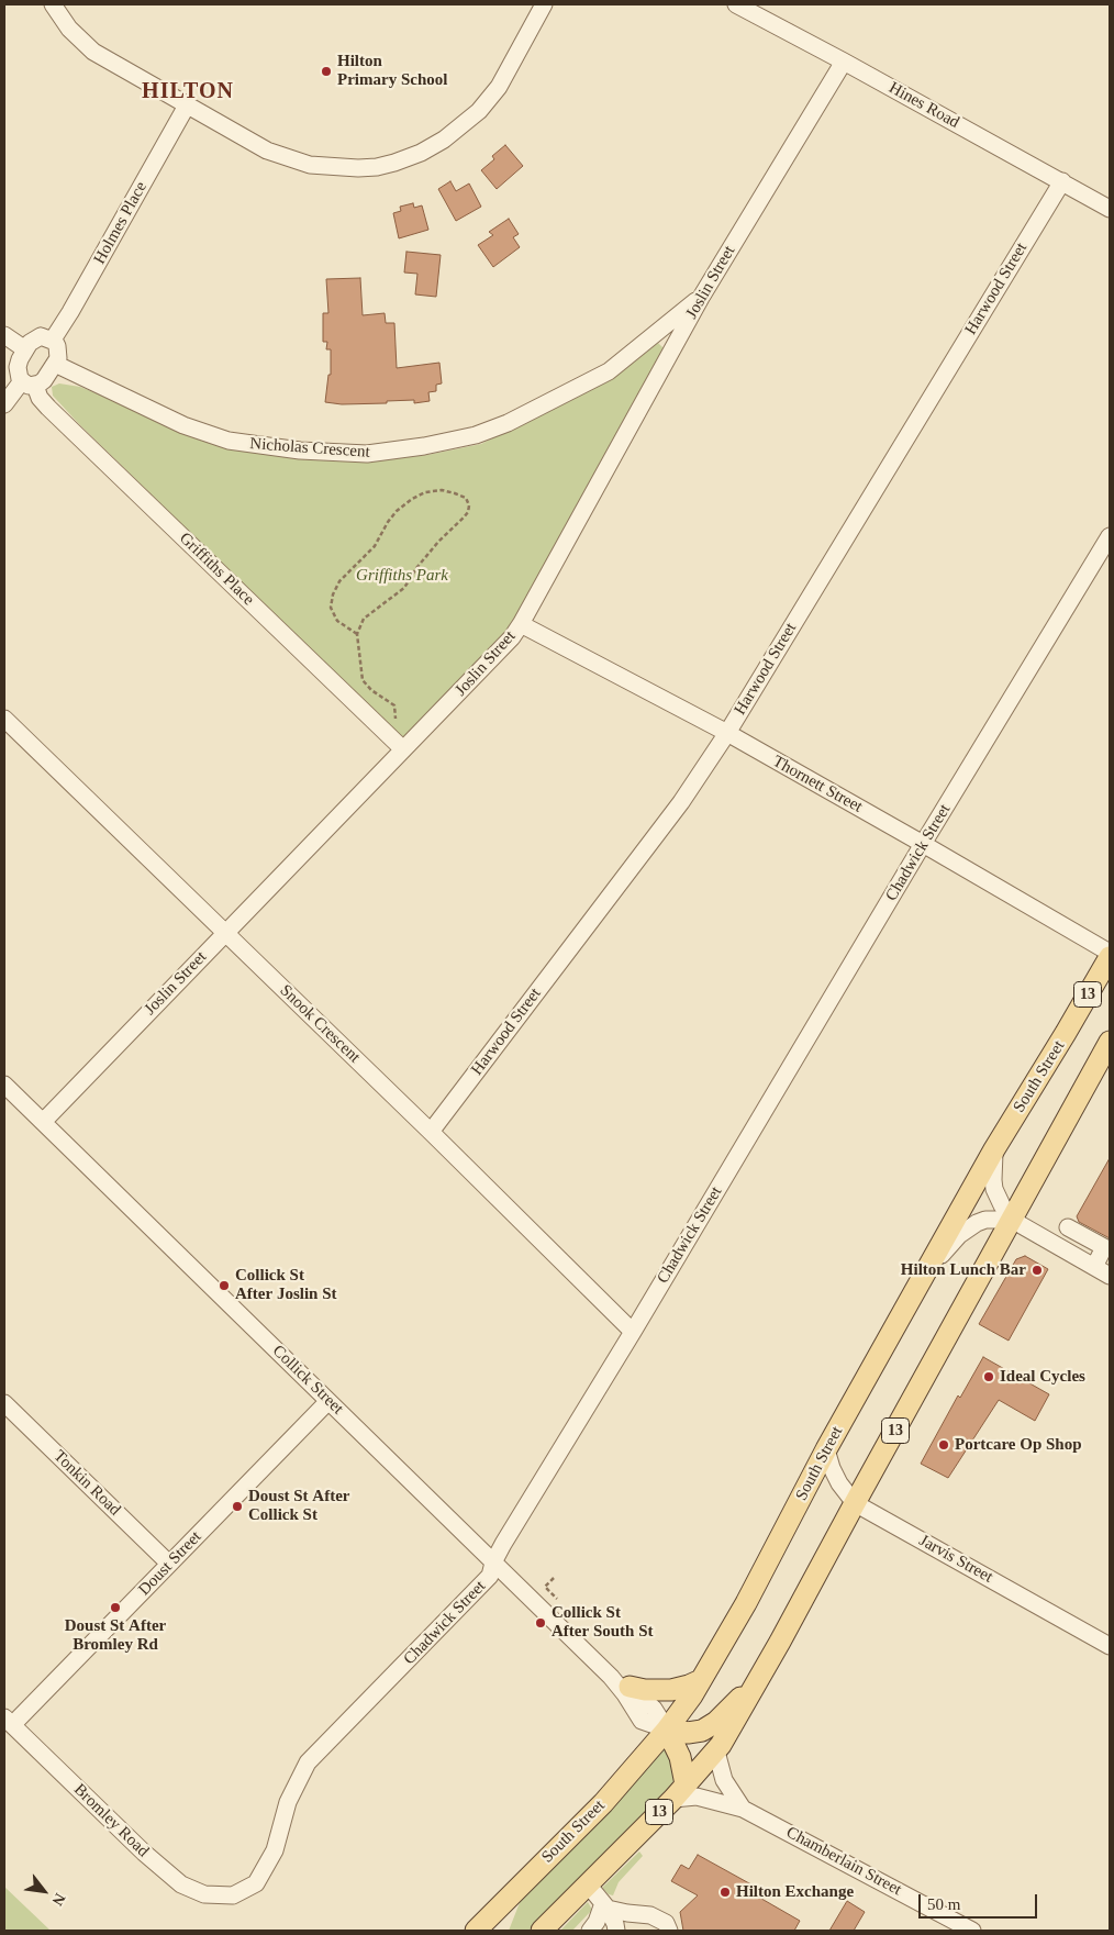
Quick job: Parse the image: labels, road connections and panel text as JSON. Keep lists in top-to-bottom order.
{
  "streets": {
    "main road": ["13", "South Street"],
    "street": [
      "Hines Road",
      "Holmes Place",
      "Joslin Street",
      "Harwood Street",
      "Nicholas Crescent",
      "Griffiths Place",
      "Thornett Street",
      "Chadwick Street",
      "Snook Crescent",
      "Collick Street",
      "Tonkin Road",
      "Jarvis Street",
      "Doust Street",
      "Bromley Road",
      "Chamberlain Street"
    ]
  },
  "crossings": [
    ["Hines Road", "Joslin Street"],
    ["Hines Road", "Harwood Street"],
    ["Holmes Place", "Nicholas Crescent"],
    ["Holmes Place", "Griffiths Place"],
    ["Joslin Street", "Nicholas Crescent"],
    ["Joslin Street", "Griffiths Place"],
    ["Joslin Street", "Thornett Street"],
    ["Joslin Street", "Snook Crescent"],
    ["Joslin Street", "Collick Street"],
    ["Harwood Street", "Thornett Street"],
    ["Harwood Street", "Snook Crescent"],
    ["Nicholas Crescent", "Griffiths Place"],
    ["Thornett Street", "Chadwick Street"],
    ["Thornett Street", "South Street"],
    ["Chadwick Street", "Snook Crescent"],
    ["Chadwick Street", "Collick Street"],
    ["Chadwick Street", "Bromley Road"],
    ["13", "Jarvis Street"],
    ["13", "Chamberlain Street"],
    ["South Street", "Collick Street"],
    ["South Street", "Jarvis Street"],
    ["Collick Street", "Doust Street"],
    ["Tonkin Road", "Doust Street"],
    ["Doust Street", "Bromley Road"]
  ],
  "districts": ["HILTON"],
  "parks": ["Griffiths Park"],
  "places": [
    "Hilton Primary School",
    "Hilton Lunch Bar",
    "Collick St After Joslin St",
    "Ideal Cycles",
    "Portcare Op Shop",
    "Doust St After Collick St",
    "Doust St After Bromley Rd",
    "Collick St After South St",
    "Hilton Exchange"
  ],
  "scale_bar": "50 m",
  "north": "bottom right"
}
